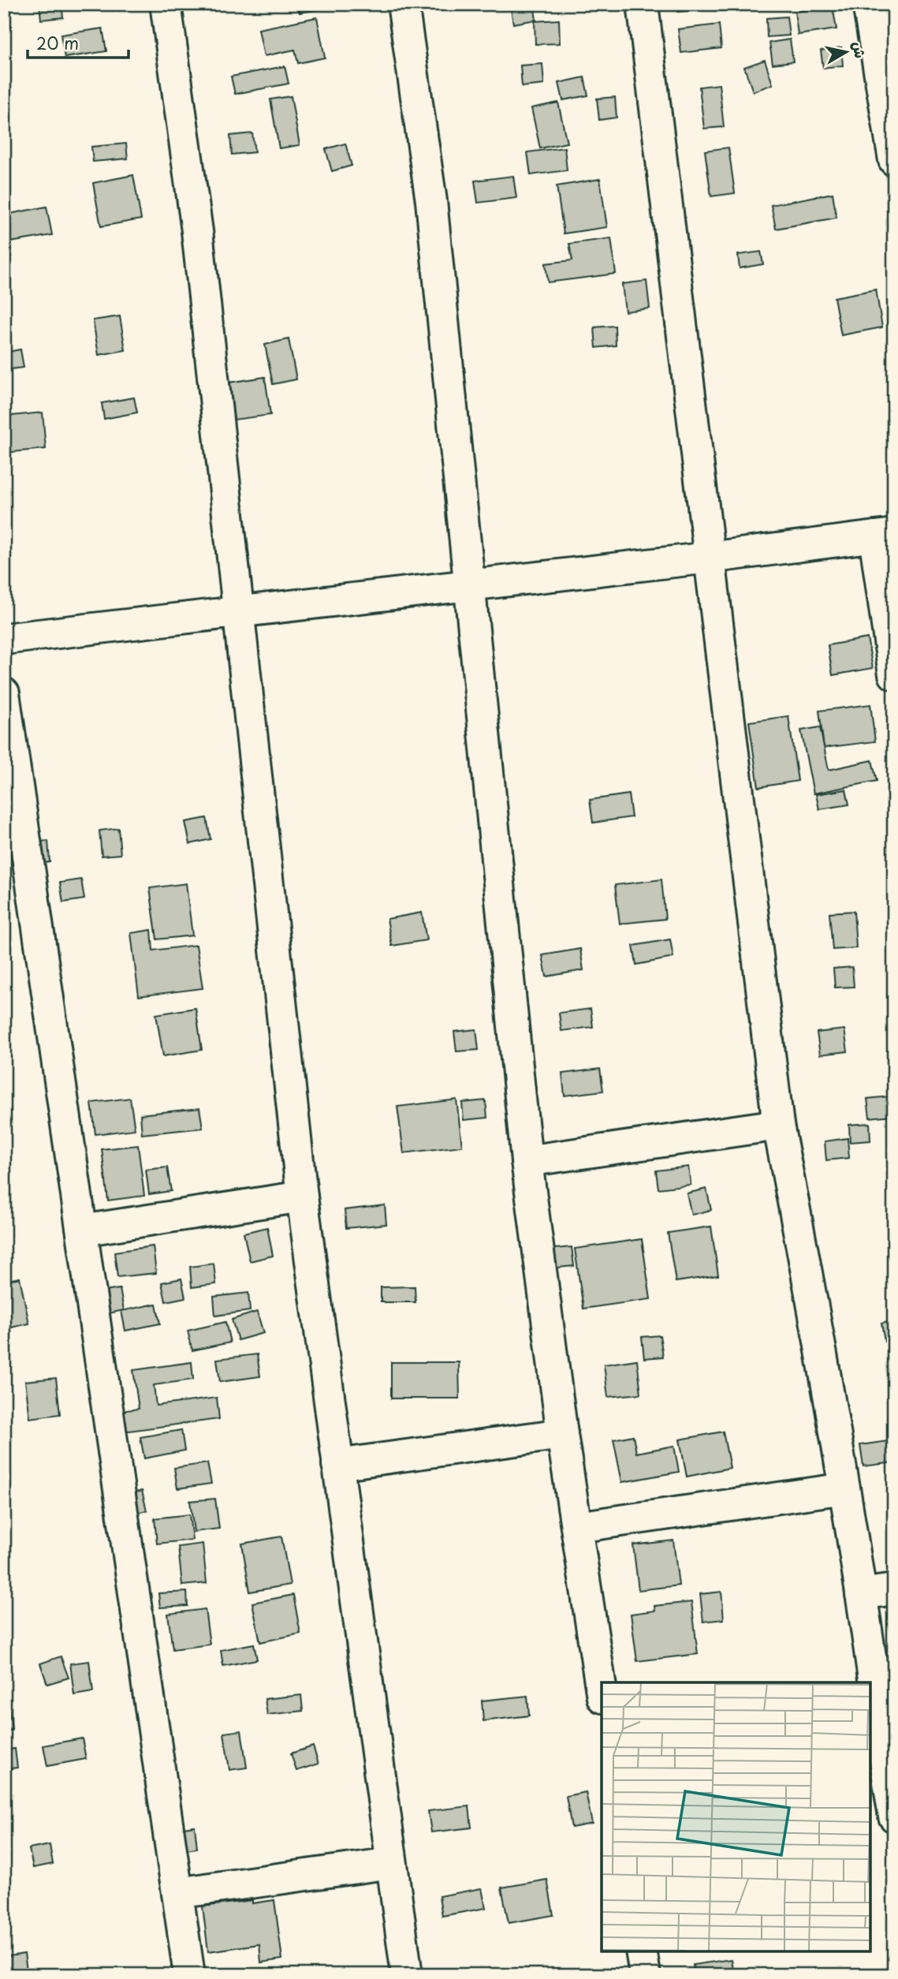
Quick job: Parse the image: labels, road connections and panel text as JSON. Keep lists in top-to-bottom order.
{
  "scale_bar": "20 m",
  "north": "right"
}
